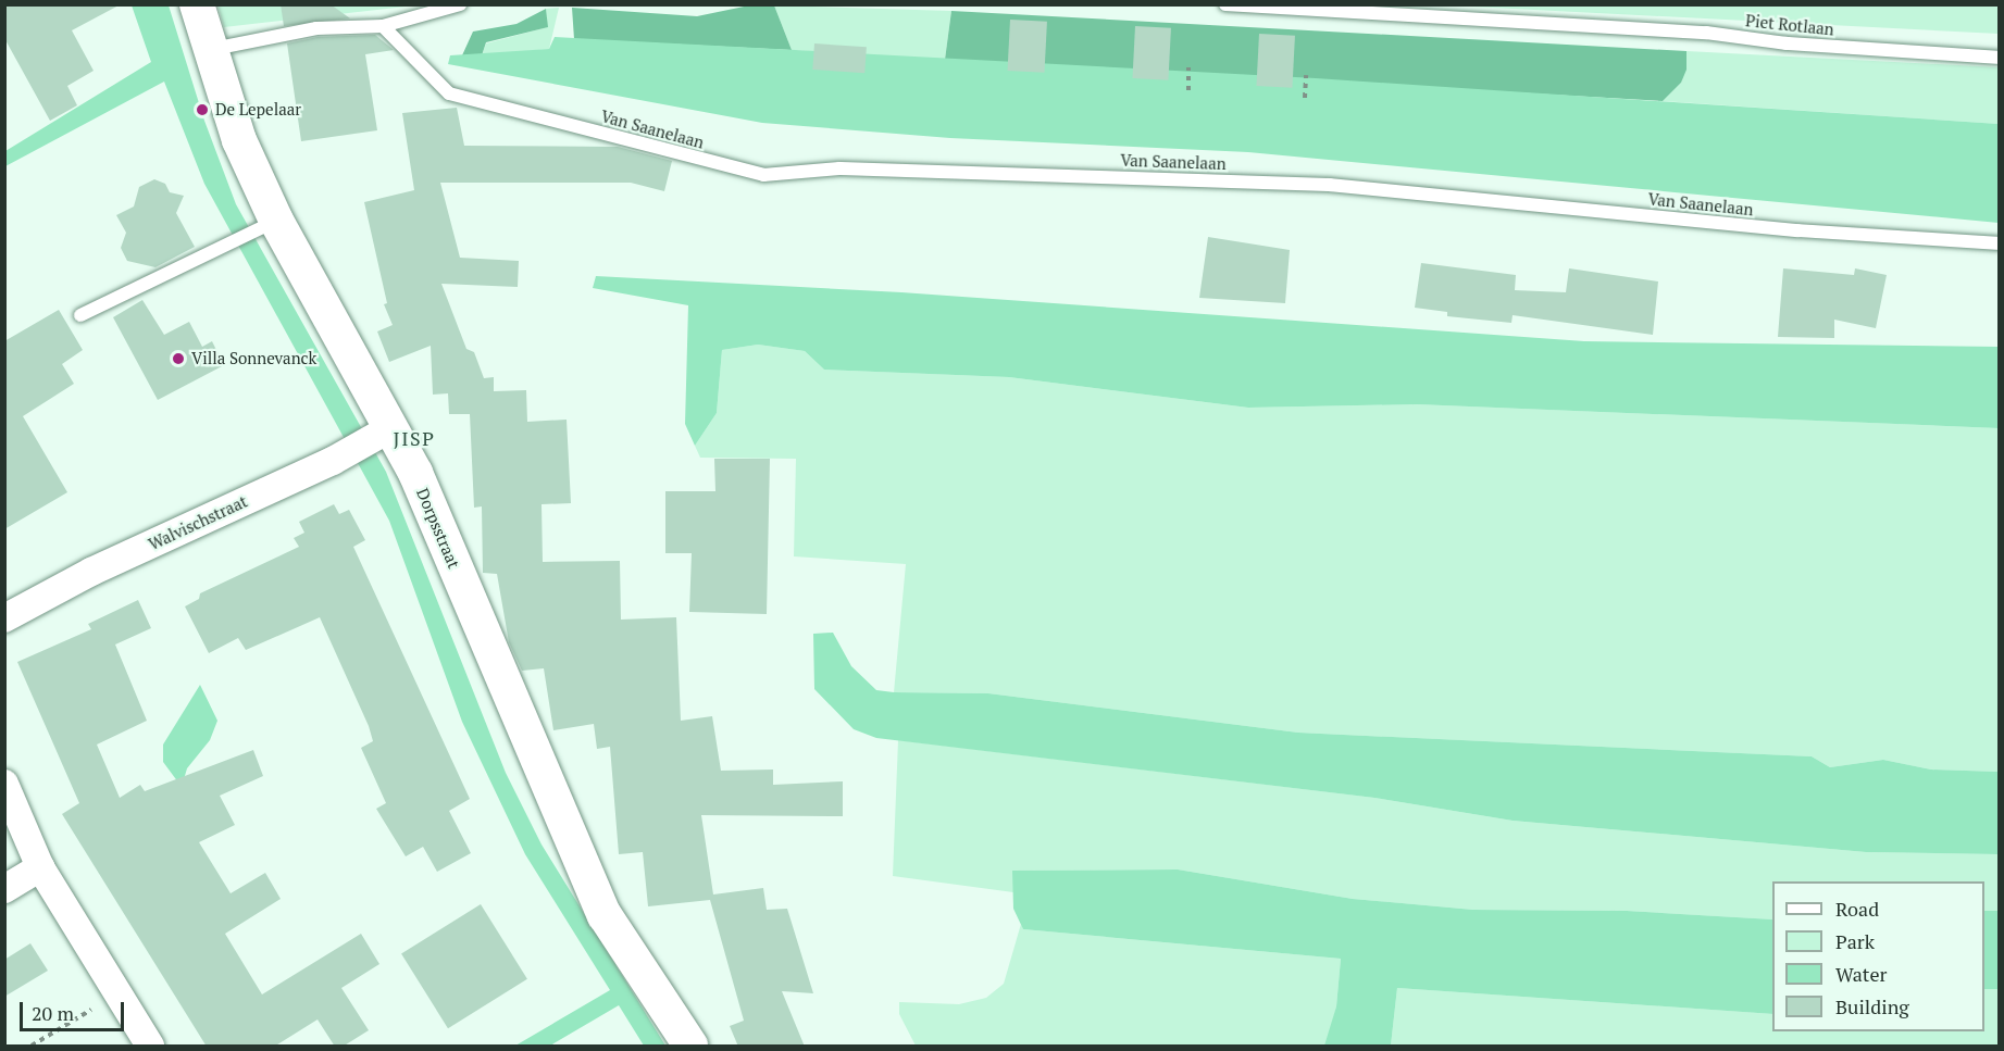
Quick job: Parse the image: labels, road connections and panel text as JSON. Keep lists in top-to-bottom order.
{
  "streets": {
    "street": ["Walvischstraat", "Dorpsstraat"],
    "lane": ["Piet Rotlaan", "Van Saanelaan"]
  },
  "crossings": [
    ["Walvischstraat", "Dorpsstraat"]
  ],
  "districts": ["JISP"],
  "places": ["De Lepelaar", "Villa Sonnevanck"],
  "legend": [
    "Road",
    "Park",
    "Water",
    "Building"
  ],
  "scale_bar": "20 m"
}
